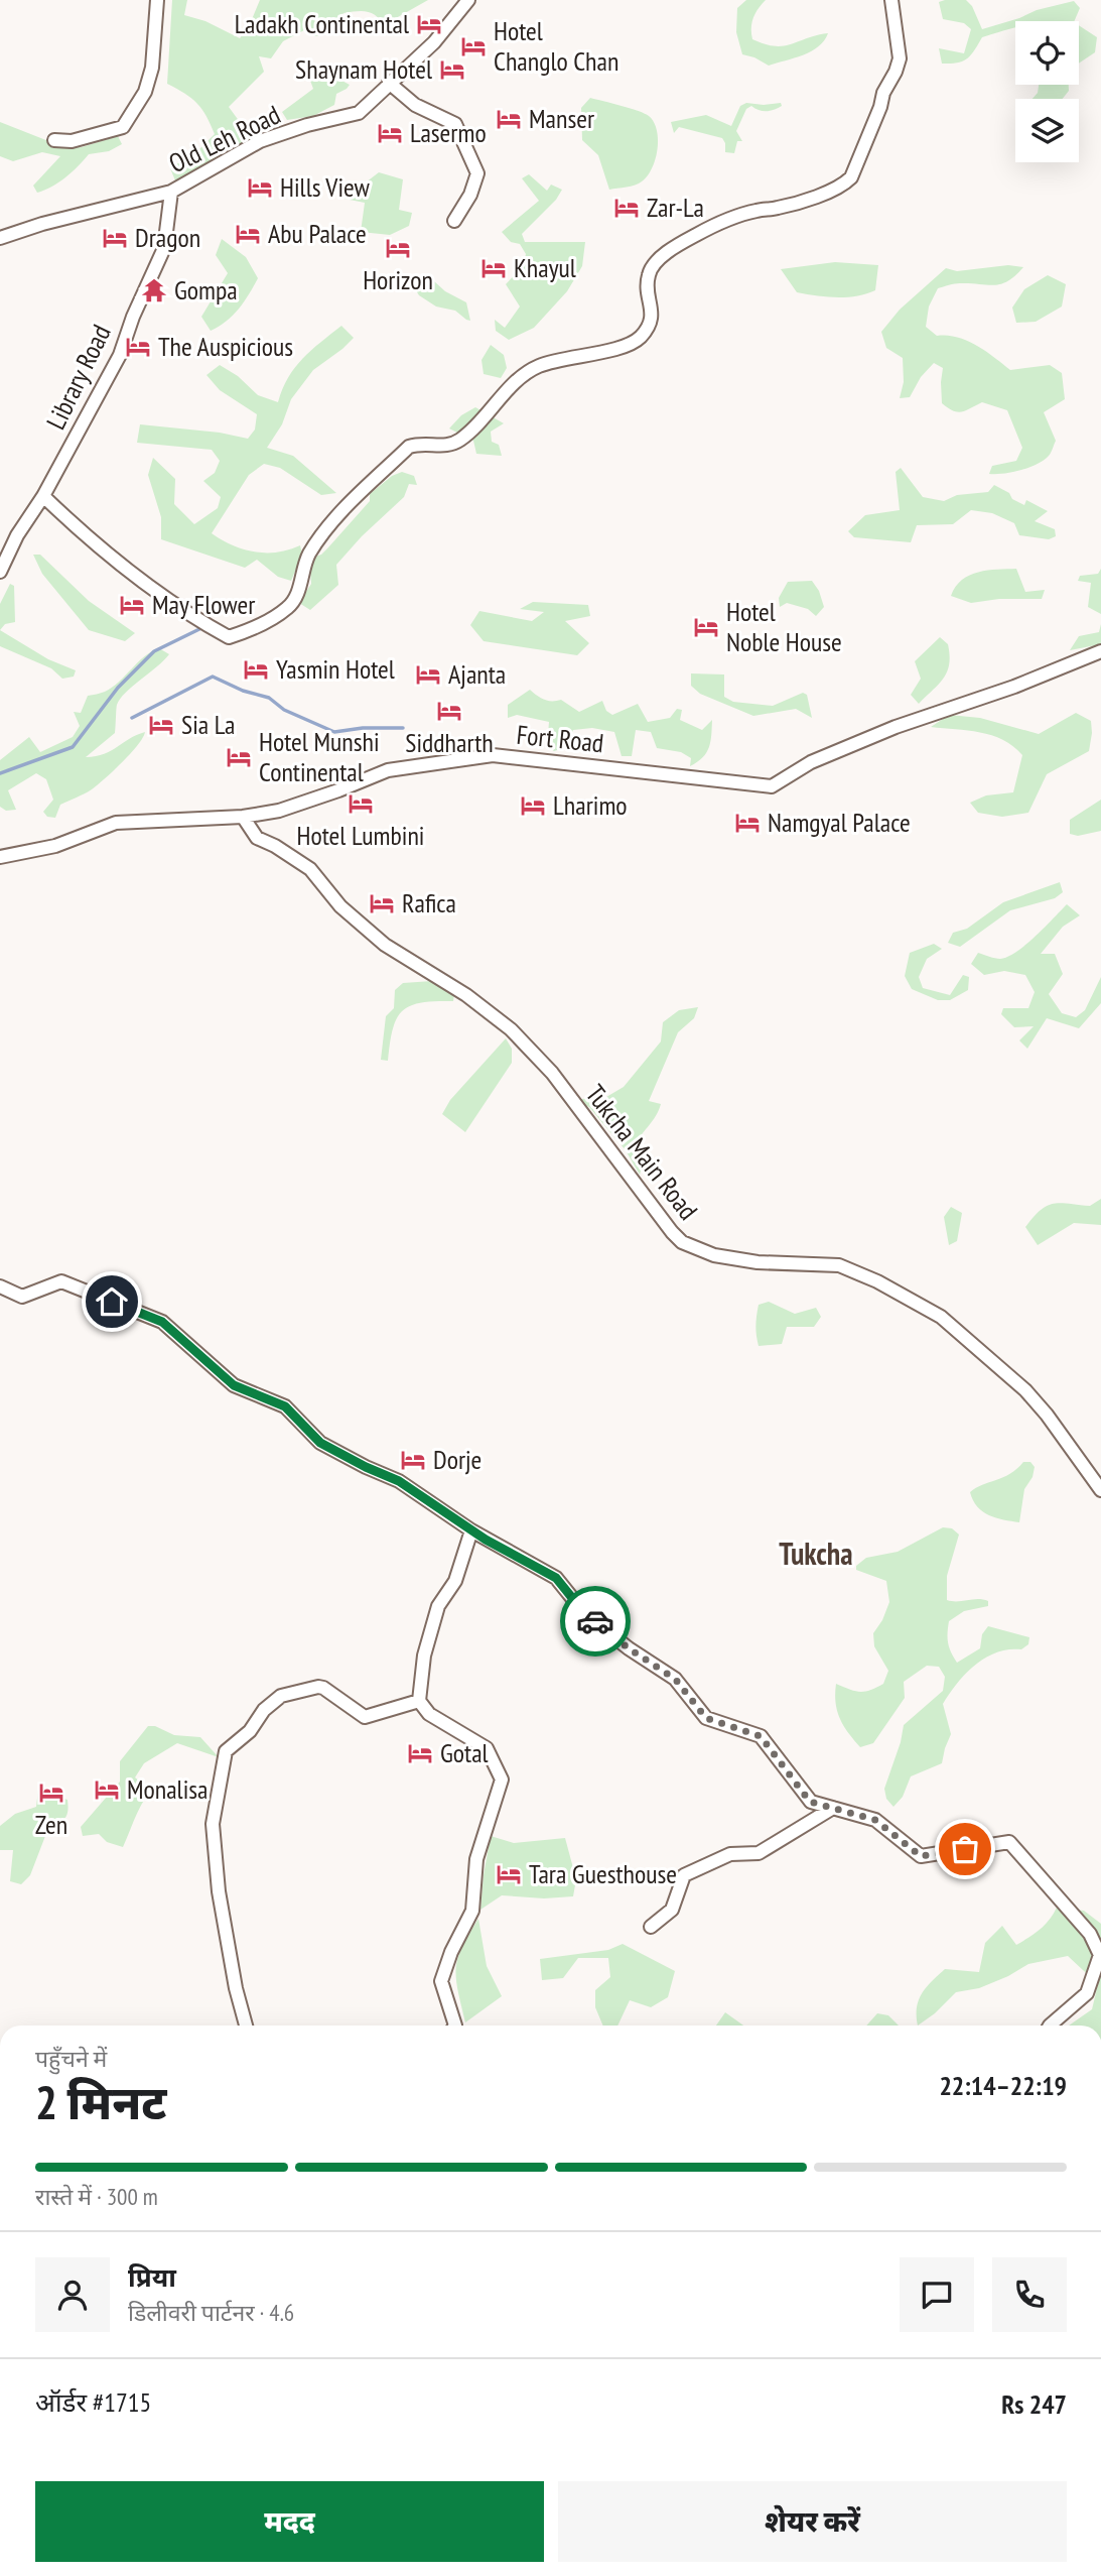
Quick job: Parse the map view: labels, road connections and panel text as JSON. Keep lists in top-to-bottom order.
{
  "streets": {
    "street": [
      "Old Leh Road",
      "Library Road",
      "Fort Road",
      "Tukcha Main Road"
    ]
  },
  "crossings": [
    ["Old Leh Road", "Library Road"],
    ["Fort Road", "Tukcha Main Road"]
  ],
  "districts": ["Tukcha"],
  "places": {
    "hotel": [
      "Ladakh Continental",
      "Hotel Changlo Chan",
      "Shaynam Hotel",
      "Manser",
      "Lasermo",
      "Hills View",
      "Zar-La",
      "Abu Palace",
      "Dragon",
      "Horizon",
      "Khayul",
      "The Auspicious",
      "May Flower",
      "Hotel Noble House",
      "Yasmin Hotel",
      "Ajanta",
      "Siddharth",
      "Sia La",
      "Hotel Munshi Continental",
      "Hotel Lumbini",
      "Lharimo",
      "Namgyal Palace",
      "Rafica",
      "Dorje",
      "Gotal",
      "Monalisa",
      "Zen",
      "Tara Guesthouse"
    ],
    "temple": ["Gompa"]
  },
  "page": {
    "heading": ["2 मिनट", "पहुँचने में", "22:14–22:19"],
    "panel": [
      "प्रिया",
      "डिलीवरी पार्टनर · 4.6",
      "ऑर्डर #1715",
      "Rs 247"
    ],
    "bar": "रास्ते में · 300 m",
    "buttons": ["मदद", "शेयर करें"]
  }
}
